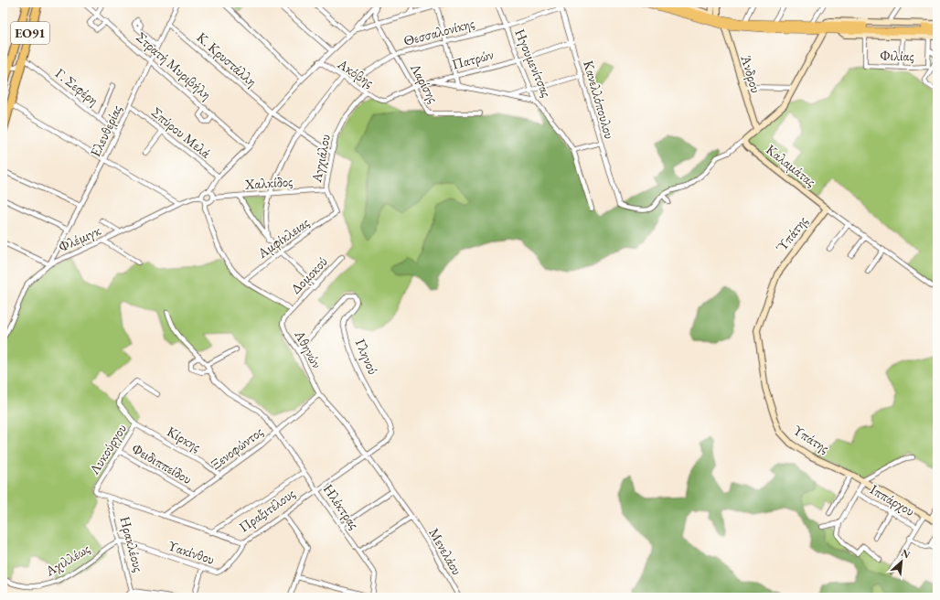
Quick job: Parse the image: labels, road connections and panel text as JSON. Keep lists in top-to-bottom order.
{
  "streets": {
    "highway": ["ΕΟ91"],
    "street": [
      "Θεσσαλονίκης",
      "Φιλίας",
      "Κ. Κρυστάλλη",
      "Πατρών",
      "Ηγουμενίτσας",
      "Στρατή Μυριβήλη",
      "Ακόβης",
      "Άνδρου",
      "Λαρίσης",
      "Γ. Σεφέρη",
      "Κανελλόπουλου",
      "Ελευθερίας",
      "Σπύρου Μελά",
      "Αγχιάλου",
      "Καλαμάτας",
      "Χαλκίδος",
      "Ύπάτης",
      "Αμφίκλειας",
      "Φλέμιγκ",
      "Δομοκού",
      "Αθηνών",
      "Γληνού",
      "Κίρκης",
      "Υπάτης",
      "Ξενοφώντος",
      "Λυκούργου",
      "Φειδιππείδου",
      "Ιππάρχου",
      "Ηλέκτρας",
      "Πραξιτέλους",
      "Ηρακλέους",
      "Μενελάου",
      "Υακίνθου",
      "Αχιλλέως"
    ]
  },
  "crossings": [
    ["Θεσσαλονίκης", "Ηγουμενίτσας"],
    ["Θεσσαλονίκης", "Ακόβης"],
    ["Θεσσαλονίκης", "Λαρίσης"],
    ["Θεσσαλονίκης", "Κανελλόπουλου"],
    ["ΕΟ91", "Γ. Σεφέρη"],
    ["Κ. Κρυστάλλη", "Ελευθερίας"],
    ["Κ. Κρυστάλλη", "Αγχιάλου"],
    ["Πατρών", "Ηγουμενίτσας"],
    ["Πατρών", "Ακόβης"],
    ["Πατρών", "Λαρίσης"],
    ["Πατρών", "Κανελλόπουλου"],
    ["Στρατή Μυριβήλη", "Ελευθερίας"],
    ["Ακόβης", "Αγχιάλου"],
    ["Άνδρου", "Καλαμάτας"],
    ["Γ. Σεφέρη", "Ελευθερίας"],
    ["Ελευθερίας", "Σπύρου Μελά"],
    ["Ελευθερίας", "Φλέμιγκ"],
    ["Αγχιάλου", "Χαλκίδος"],
    ["Αγχιάλου", "Αμφίκλειας"],
    ["Καλαμάτας", "Ύπάτης"],
    ["Χαλκίδος", "Φλέμιγκ"],
    ["Ύπάτης", "Υπάτης"],
    ["Δομοκού", "Αθηνών"],
    ["Αθηνών", "Γληνού"],
    ["Αθηνών", "Ξενοφώντος"],
    ["Αθηνών", "Πραξιτέλους"],
    ["Αθηνών", "Μενελάου"],
    ["Γληνού", "Πραξιτέλους"],
    ["Κίρκης", "Ξενοφώντος"],
    ["Κίρκης", "Λυκούργου"],
    ["Ξενοφώντος", "Φειδιππείδου"],
    ["Ξενοφώντος", "Ηλέκτρας"],
    ["Ξενοφώντος", "Πραξιτέλους"],
    ["Λυκούργου", "Φειδιππείδου"],
    ["Λυκούργου", "Πραξιτέλους"],
    ["Λυκούργου", "Ηρακλέους"],
    ["Ηλέκτρας", "Πραξιτέλους"],
    ["Πραξιτέλους", "Ηρακλέους"],
    ["Πραξιτέλους", "Υακίνθου"],
    ["Ηρακλέους", "Υακίνθου"],
    ["Ηρακλέους", "Αχιλλέως"],
    ["Υακίνθου", "Αχιλλέως"]
  ],
  "north": "top right"
}
